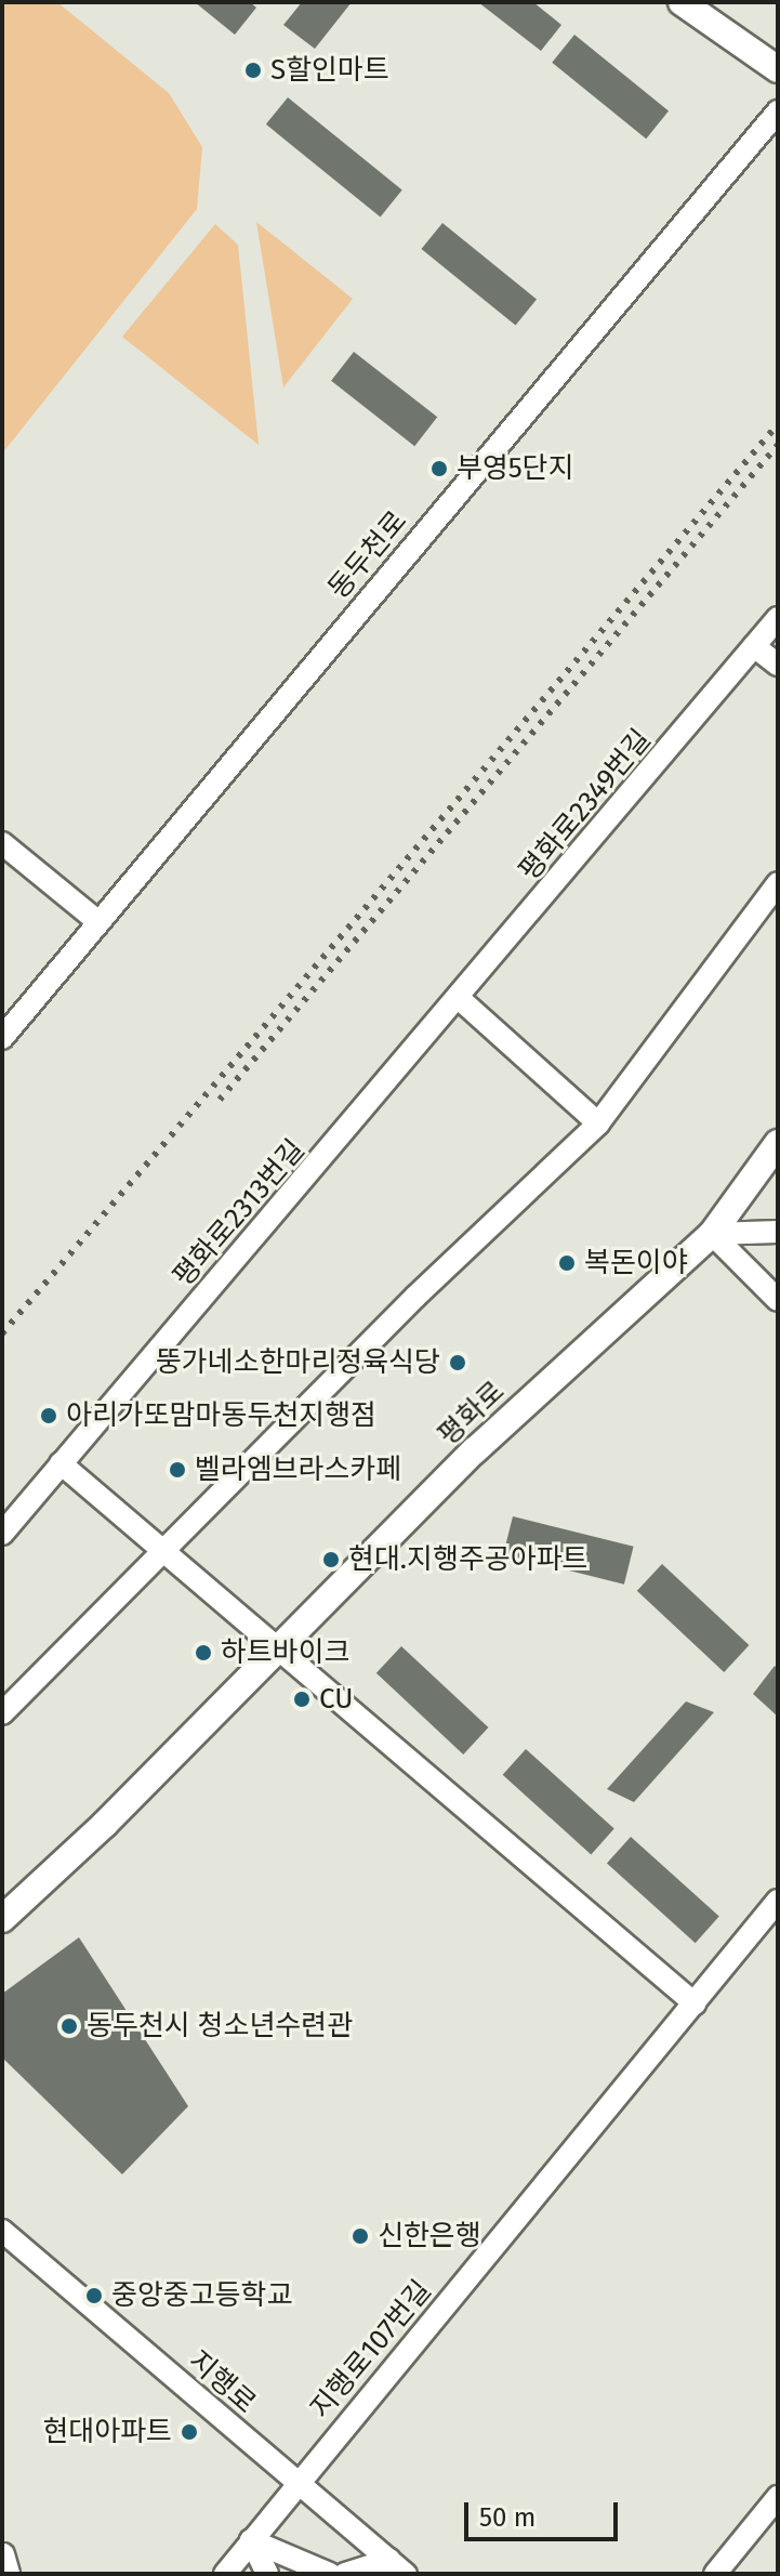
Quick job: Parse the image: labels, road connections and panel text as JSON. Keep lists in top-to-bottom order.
{
  "streets": {
    "main road": ["평화로"],
    "street": [
      "동두천로",
      "평화로2349번길",
      "평화로2313번길",
      "지행로107번길",
      "지행로"
    ]
  },
  "crossings": [
    ["평화로2349번길", "평화로2313번길"],
    ["지행로107번길", "지행로"]
  ],
  "places": [
    "S할인마트",
    "부영5단지",
    "복돈이야",
    "뚱가네소한마리정육식당",
    "아리가또맘마동두천지행점",
    "벨라엠브라스카페",
    "현대.지행주공아파트",
    "하트바이크",
    "CU",
    "동두천시 청소년수련관",
    "신한은행",
    "중앙중고등학교",
    "현대아파트"
  ],
  "scale_bar": "50 m"
}
